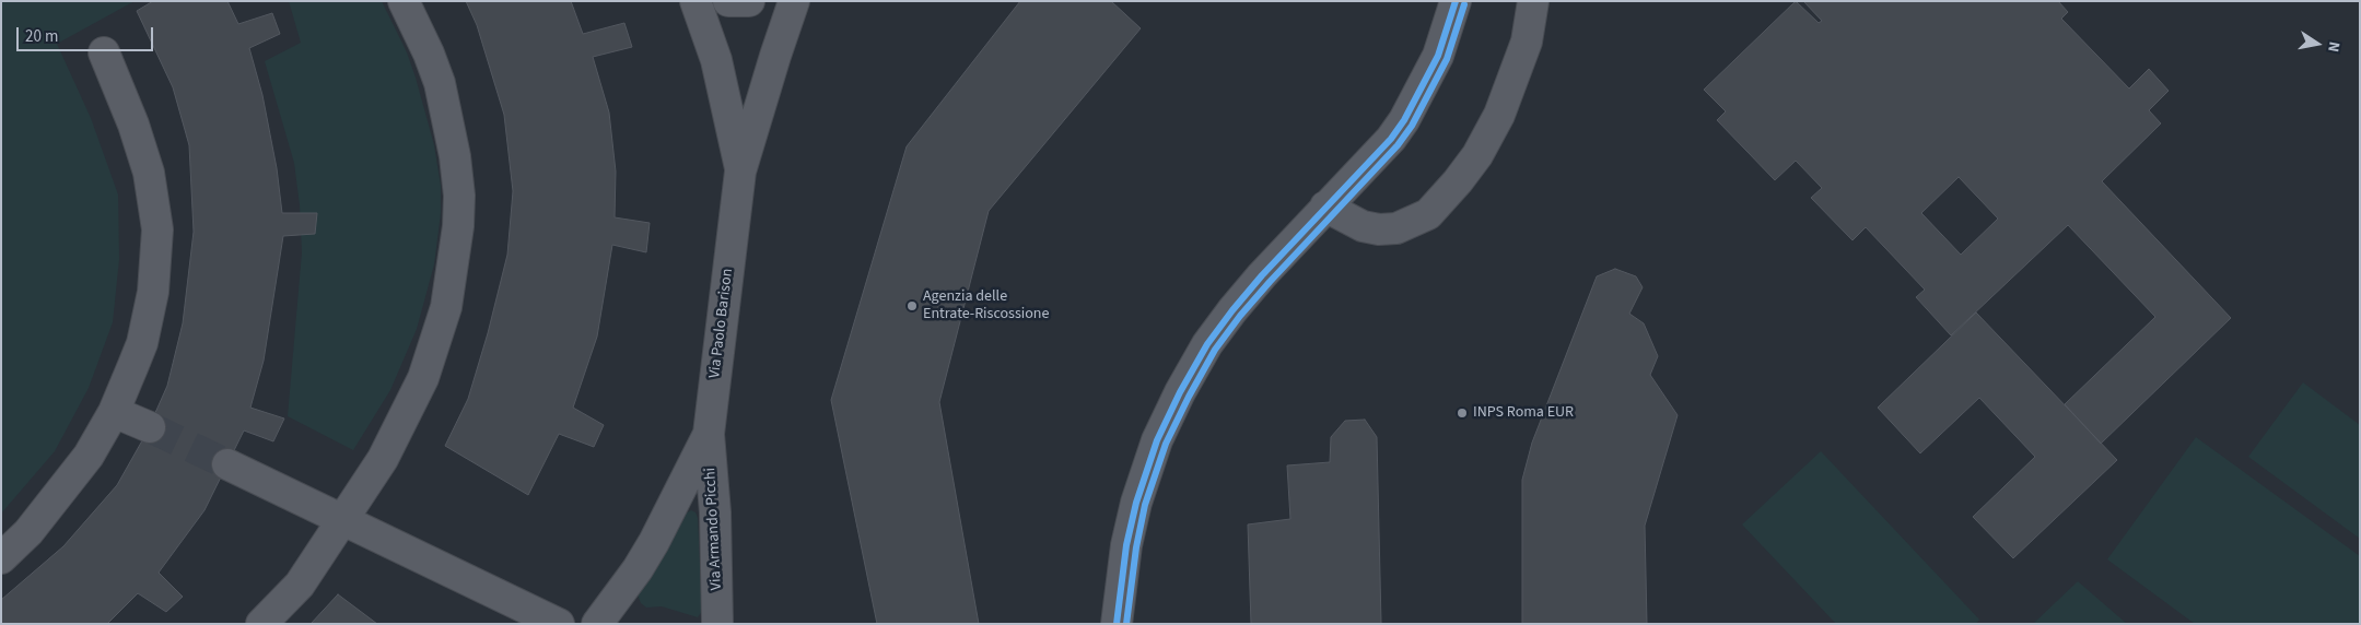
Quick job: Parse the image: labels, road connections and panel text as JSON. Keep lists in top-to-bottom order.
{
  "streets": {
    "street": ["Via Paolo Barison", "Via Armando Picchi"]
  },
  "crossings": [
    ["Via Paolo Barison", "Via Armando Picchi"]
  ],
  "places": ["Agenzia delle Entrate-Riscossione", "INPS Roma EUR"],
  "scale_bar": "20 m",
  "north": "right"
}
